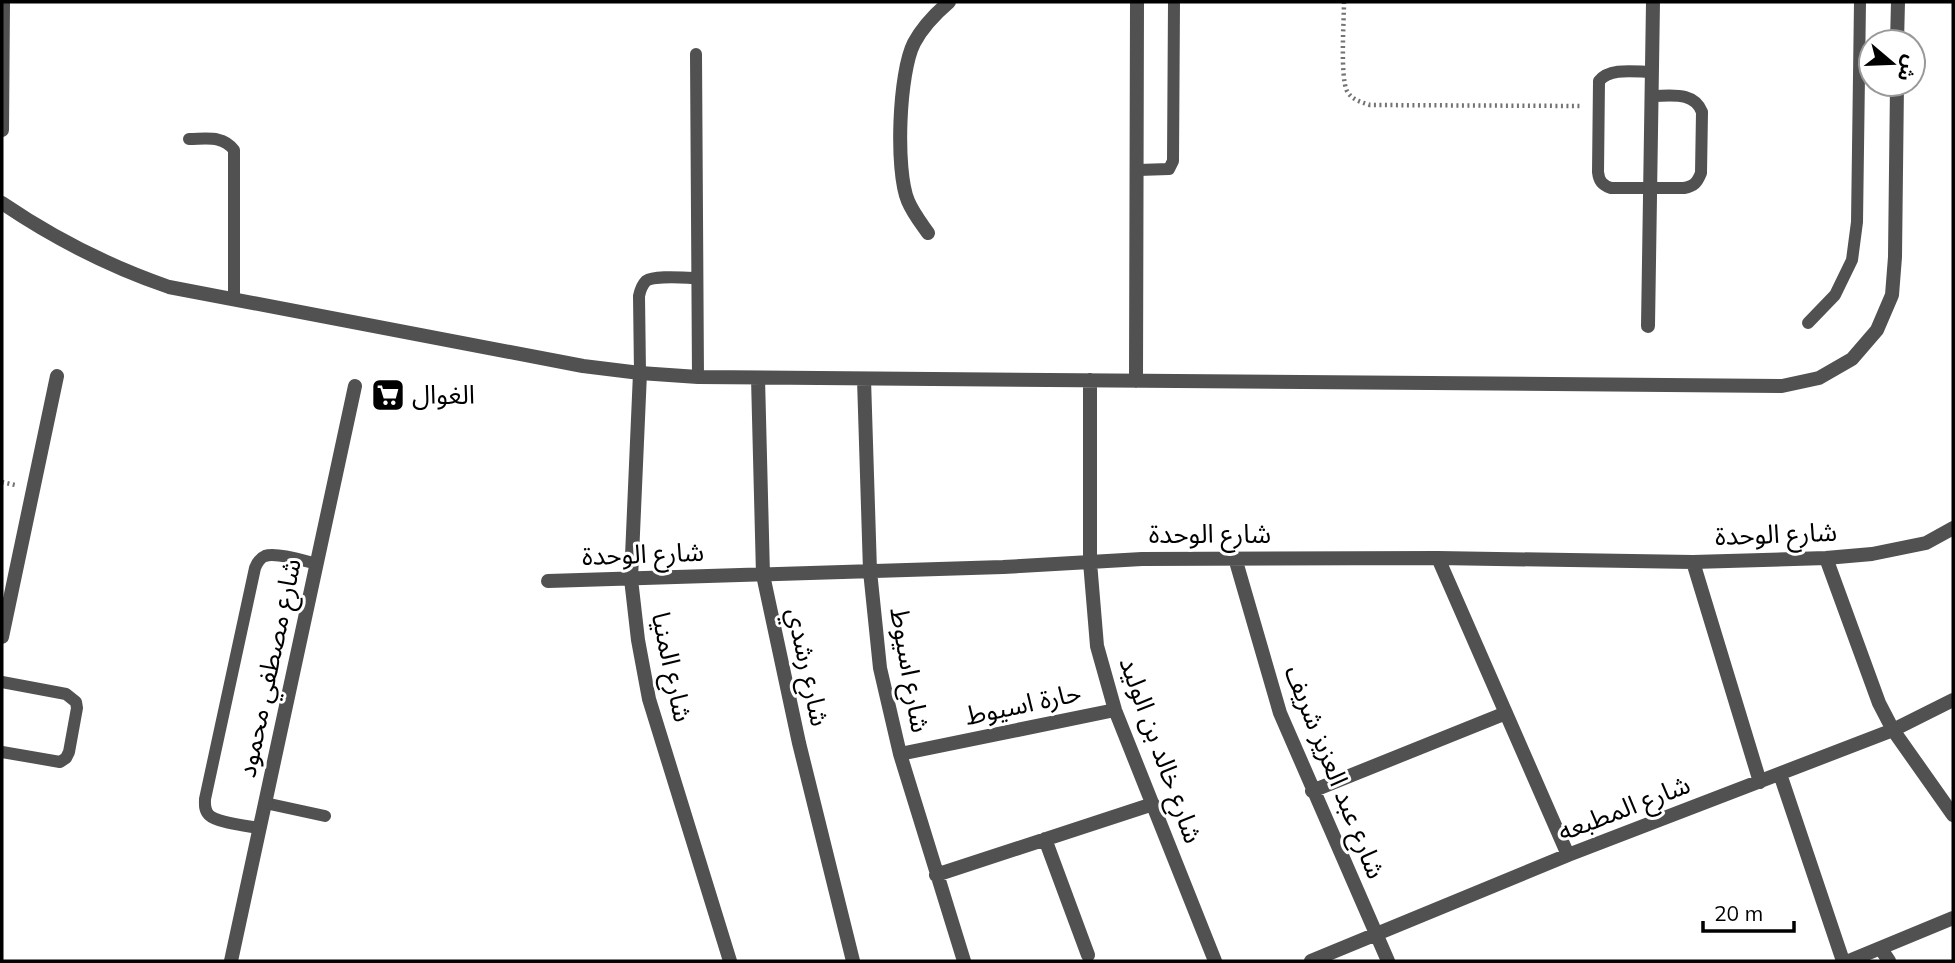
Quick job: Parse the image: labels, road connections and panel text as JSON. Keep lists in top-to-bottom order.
{
  "streets": {
    "street": [
      "شارع الوحدة",
      "شارع المنيا",
      "شارع رشدي",
      "شارع مصطفي محمود",
      "شارع اسيوط",
      "حارة اسيوط",
      "شارع خالد بن الوليد",
      "شارع عبد العزيز شريف",
      "شارع المطبعه"
    ]
  },
  "crossings": [
    ["شارع الوحدة", "شارع المنيا"],
    ["شارع الوحدة", "شارع رشدي"],
    ["شارع الوحدة", "شارع اسيوط"],
    ["شارع الوحدة", "شارع خالد بن الوليد"],
    ["شارع الوحدة", "شارع عبد العزيز شريف"],
    ["شارع اسيوط", "حارة اسيوط"],
    ["حارة اسيوط", "شارع خالد بن الوليد"],
    ["شارع عبد العزيز شريف", "شارع المطبعه"]
  ],
  "places": {
    "supermarket": ["الغوال"]
  },
  "scale_bar": "20 m",
  "north": "right"
}
